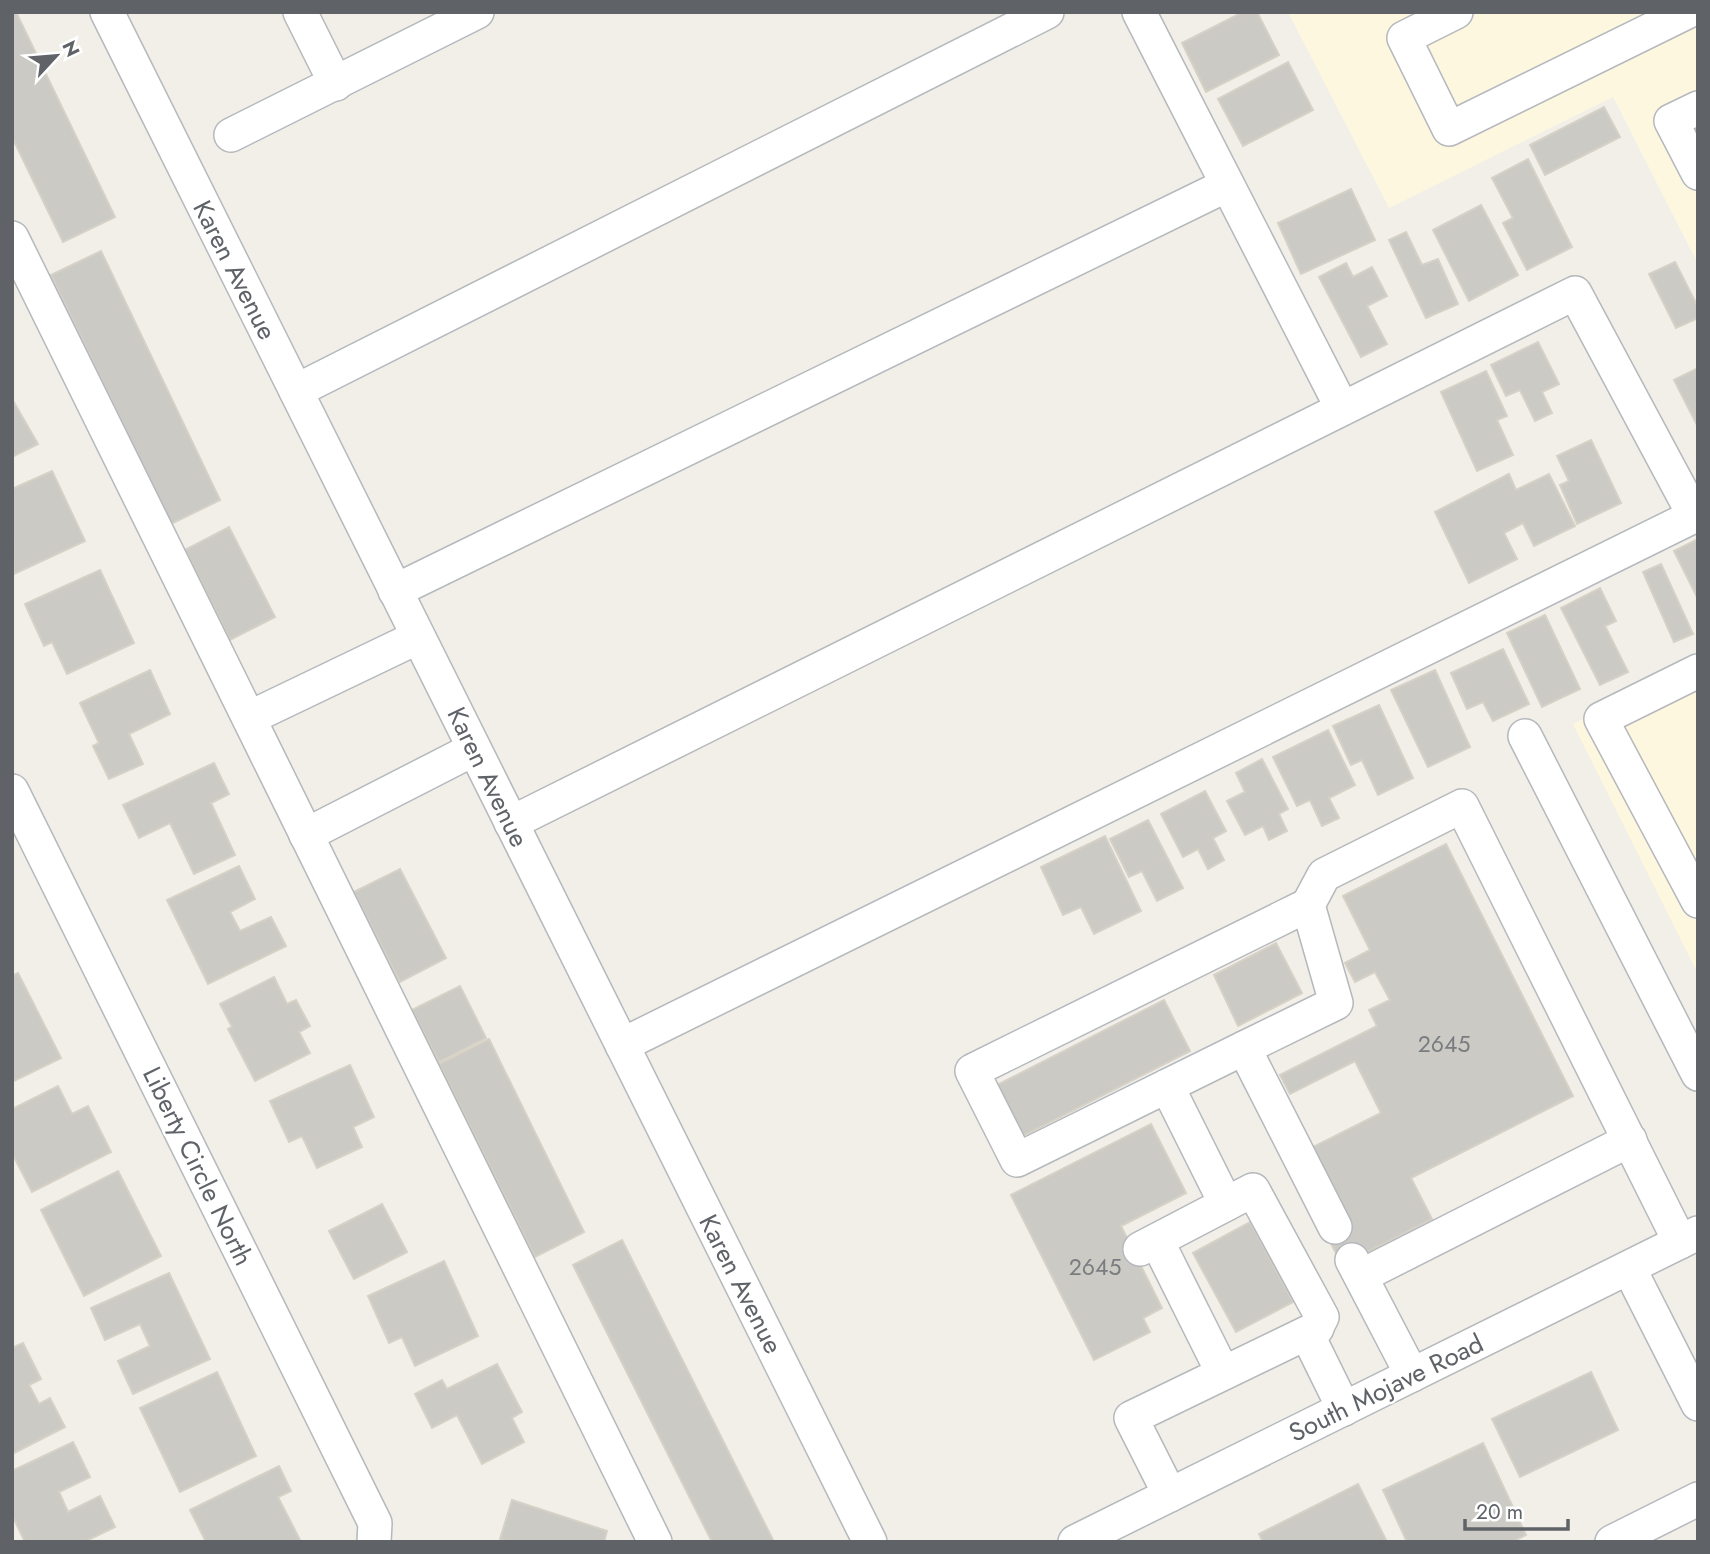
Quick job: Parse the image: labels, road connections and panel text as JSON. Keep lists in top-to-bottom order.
{
  "streets": {
    "street": ["Karen Avenue", "Liberty Circle North", "South Mojave Road"]
  },
  "house_numbers": ["2645", "2645"],
  "scale_bar": "20 m",
  "north": "top right"
}
